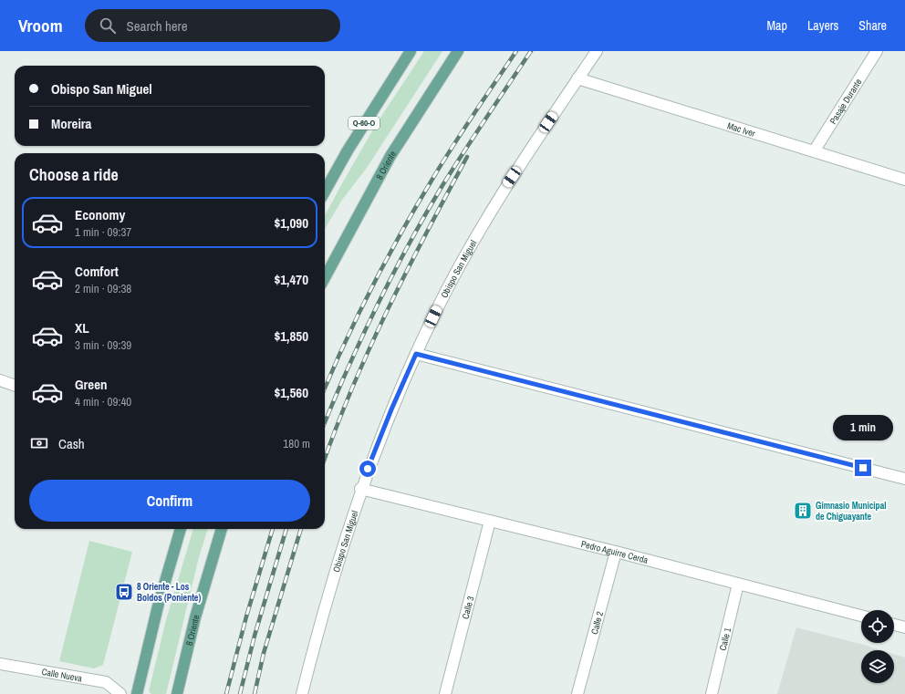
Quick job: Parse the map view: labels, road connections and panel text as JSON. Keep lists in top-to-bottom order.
{
  "streets": {
    "main road": ["Q-60-O", "8 Oriente"],
    "street": [
      "Pasaje Durante",
      "Mac Iver",
      "Obispo San Miguel",
      "Pedro Aguirre Cerda",
      "Calle 3",
      "Calle 2",
      "Calle 1",
      "Calle Nueva"
    ]
  },
  "crossings": [
    ["Pasaje Durante", "Mac Iver"],
    ["Mac Iver", "Obispo San Miguel"],
    ["Obispo San Miguel", "Pedro Aguirre Cerda"],
    ["Pedro Aguirre Cerda", "Calle 3"],
    ["Pedro Aguirre Cerda", "Calle 2"],
    ["Pedro Aguirre Cerda", "Calle 1"]
  ],
  "places": {
    "building": ["Gimnasio Municipal de Chiguayante"],
    "bus stop": ["8 Oriente - Los Boldos (Poniente)"]
  },
  "page": {
    "header": "Vroom",
    "search": "Search here",
    "nav": ["Map", "Layers", "Share"],
    "banner": ["Obispo San Miguel", "Moreira"],
    "heading": "Choose a ride",
    "list": [
      {
        "name": "Economy",
        "note": "1 min · 09:37",
        "value": "$1,090"
      },
      {
        "name": "Comfort",
        "note": "2 min · 09:38",
        "value": "$1,470"
      },
      {
        "name": "XL",
        "note": "3 min · 09:39",
        "value": "$1,850"
      },
      {
        "name": "Green",
        "note": "4 min · 09:40",
        "value": "$1,560"
      }
    ],
    "bubble": "1 min",
    "pay": ["Cash", "180 m"],
    "buttons": "Confirm"
  }
}
